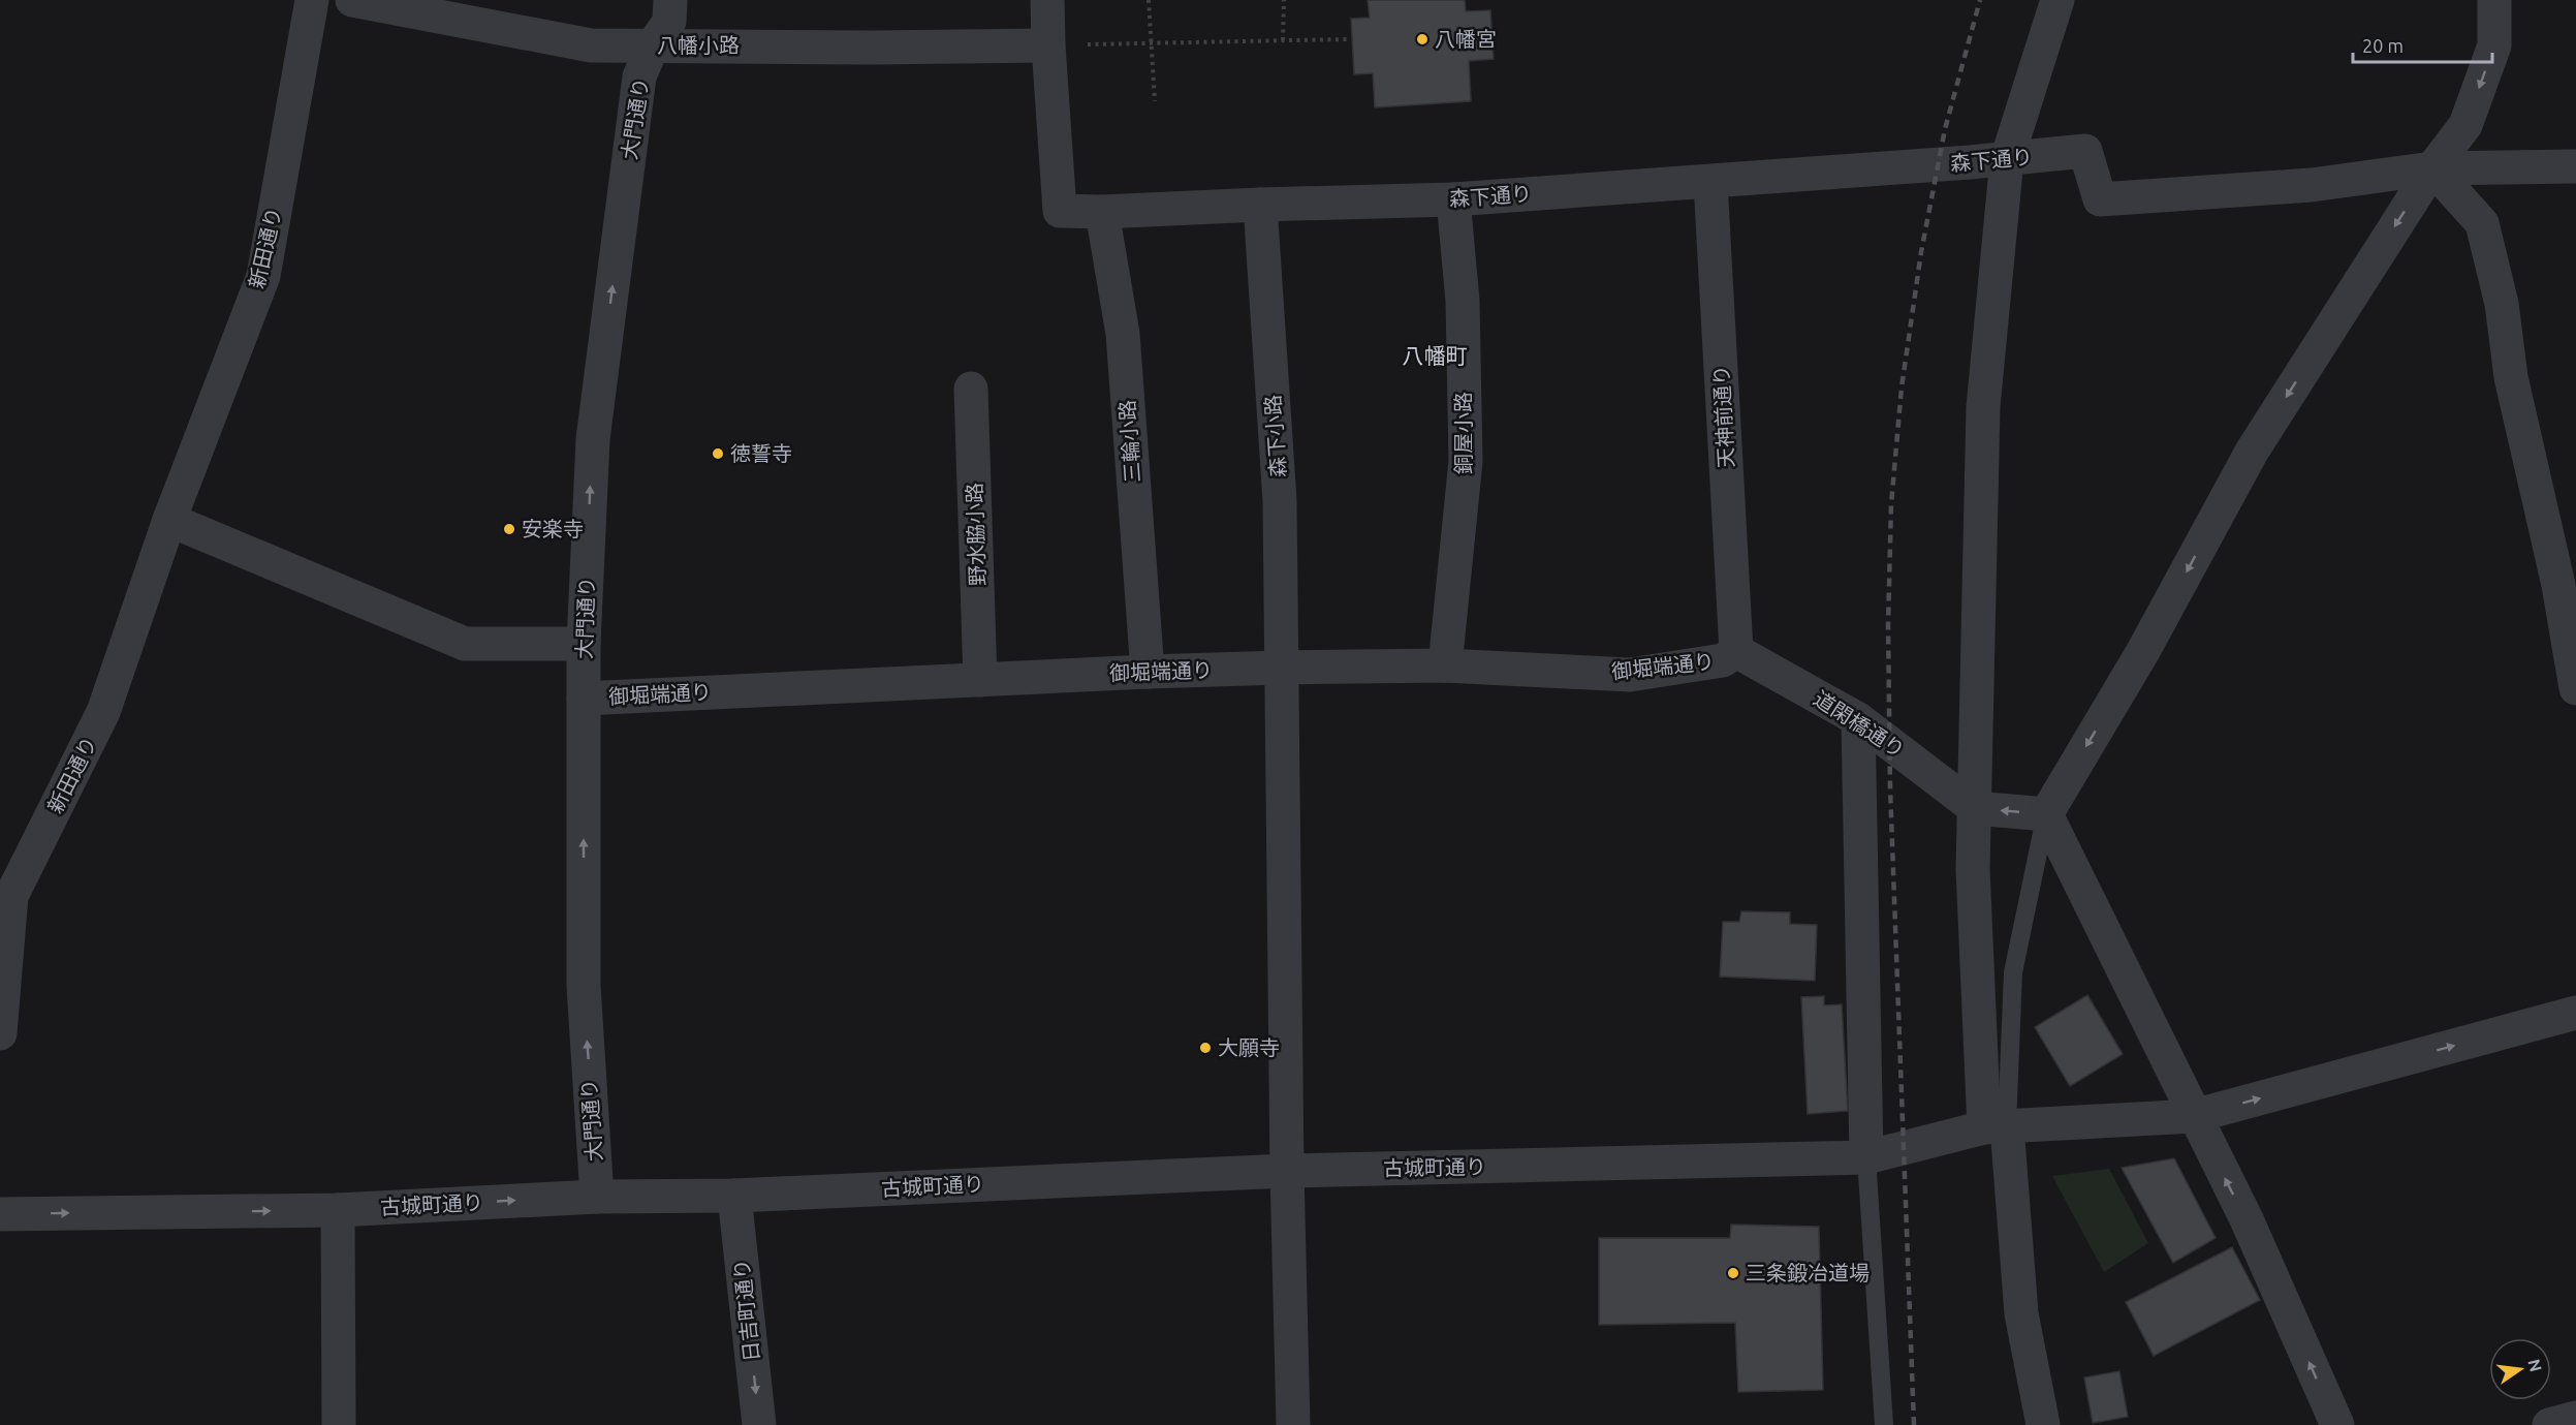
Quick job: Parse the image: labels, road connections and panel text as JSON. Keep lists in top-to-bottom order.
{
  "streets": {
    "street": [
      "八幡小路",
      "大門通り",
      "森下通り",
      "新田通り",
      "天神前通り",
      "銅屋小路",
      "森下小路",
      "三輪小路",
      "野水脇小路",
      "御堀端通り",
      "道閑橋通り",
      "古城町通り",
      "日吉町通り"
    ]
  },
  "crossings": [
    ["八幡小路", "大門通り"],
    ["八幡小路", "森下通り"],
    ["大門通り", "御堀端通り"],
    ["大門通り", "古城町通り"],
    ["森下通り", "天神前通り"],
    ["森下通り", "銅屋小路"],
    ["森下通り", "森下小路"],
    ["森下通り", "三輪小路"],
    ["天神前通り", "御堀端通り"],
    ["天神前通り", "道閑橋通り"],
    ["銅屋小路", "御堀端通り"],
    ["森下小路", "御堀端通り"],
    ["森下小路", "古城町通り"],
    ["三輪小路", "御堀端通り"],
    ["野水脇小路", "御堀端通り"],
    ["御堀端通り", "道閑橋通り"],
    ["古城町通り", "日吉町通り"]
  ],
  "one_way": ["大門通り", "古城町通り", "日吉町通り"],
  "districts": ["八幡町"],
  "places": [
    "八幡宮",
    "徳誓寺",
    "安楽寺",
    "大願寺",
    "三条鍛冶道場"
  ],
  "scale_bar": "20 m",
  "north": "right"
}
